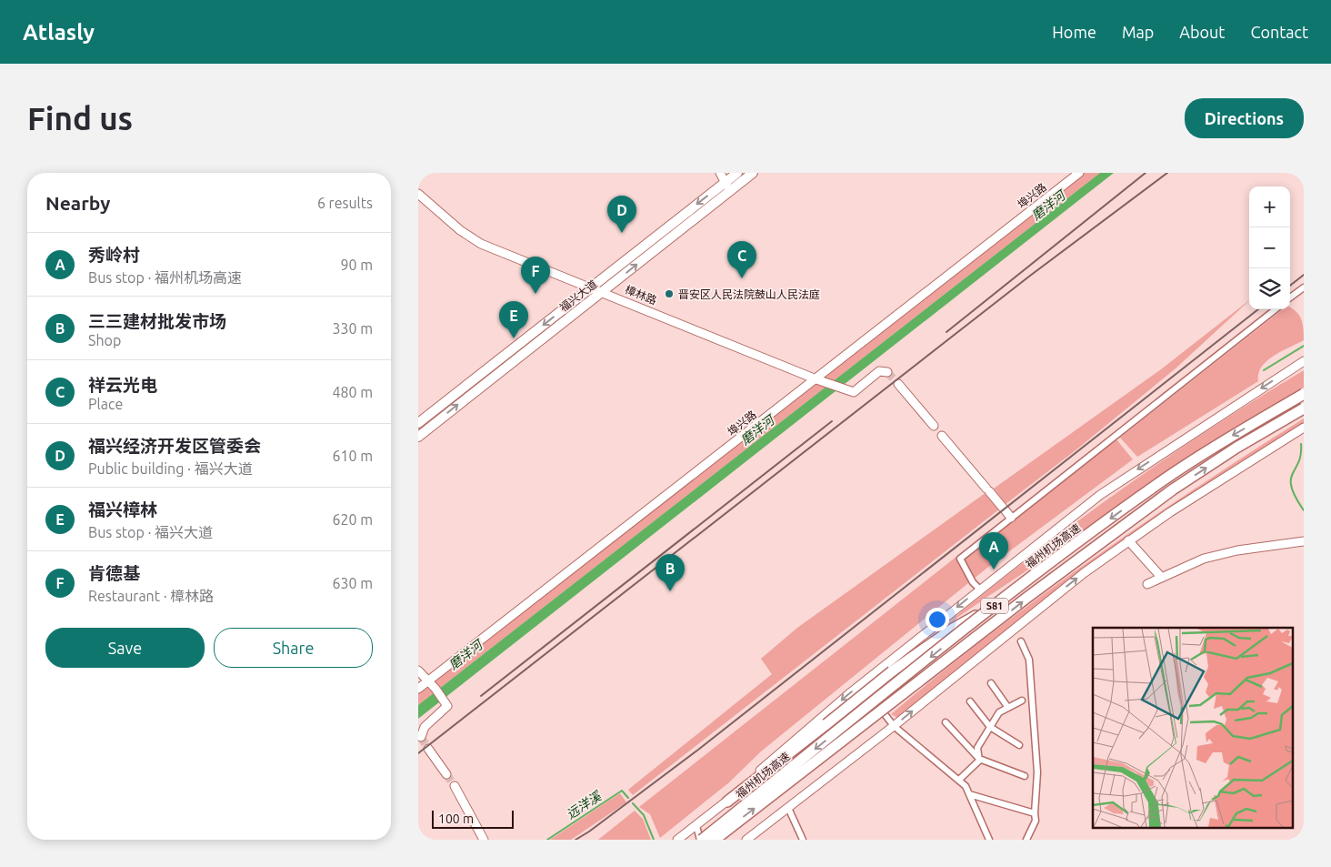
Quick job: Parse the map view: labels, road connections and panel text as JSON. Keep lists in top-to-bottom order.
{
  "streets": {
    "highway": ["福州机场高速", "S81"],
    "main road": ["福兴大道"],
    "street": ["埠兴路", "樟林路"]
  },
  "crossings": [
    ["埠兴路", "樟林路"],
    ["樟林路", "福兴大道"]
  ],
  "water": ["磨洋河", "远洋溪"],
  "places": ["晋安区人民法院鼓山人民法庭"],
  "scale_bar": "100 m",
  "page": {
    "header": "Atlasly",
    "nav": [
      "Home",
      "Map",
      "About",
      "Contact"
    ],
    "buttons": [
      "Directions",
      ["Save", "Share"]
    ],
    "title": "Find us",
    "heading": ["Nearby", "6 results"],
    "map_buttons": ["+", "−"],
    "pins": [
      "D",
      "C",
      "F",
      "E",
      "A",
      "B"
    ],
    "list": [
      {
        "mark": "A",
        "name": "秀岭村",
        "note": "Bus stop · 福州机场高速",
        "value": "90 m"
      },
      {
        "mark": "B",
        "name": "三三建材批发市场",
        "note": "Shop",
        "value": "330 m"
      },
      {
        "mark": "C",
        "name": "祥云光电",
        "note": "Place",
        "value": "480 m"
      },
      {
        "mark": "D",
        "name": "福兴经济开发区管委会",
        "note": "Public building · 福兴大道",
        "value": "610 m"
      },
      {
        "mark": "E",
        "name": "福兴樟林",
        "note": "Bus stop · 福兴大道",
        "value": "620 m"
      },
      {
        "mark": "F",
        "name": "肯德基",
        "note": "Restaurant · 樟林路",
        "value": "630 m"
      }
    ],
    "scale": "100 m"
  }
}
